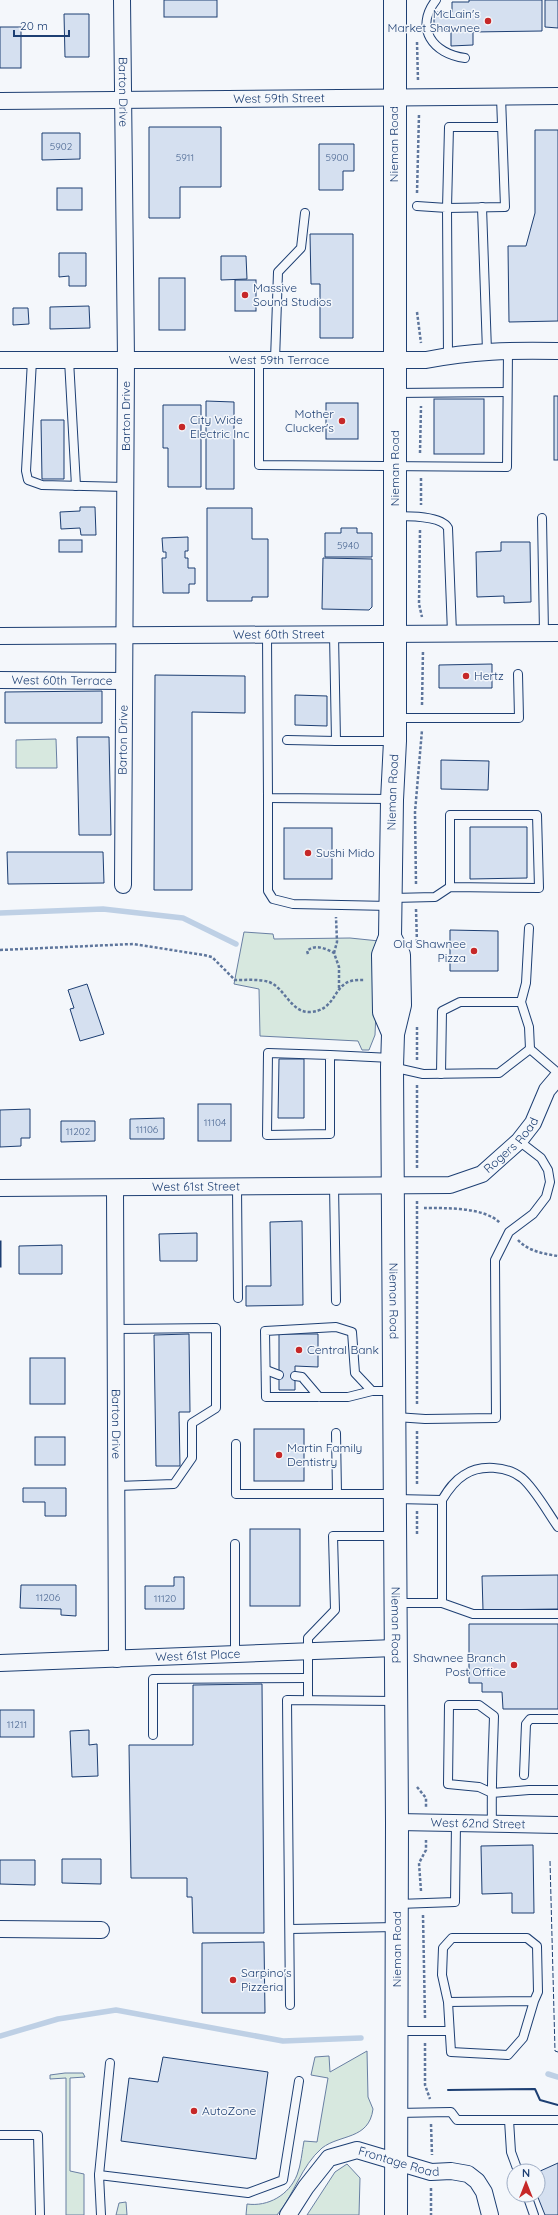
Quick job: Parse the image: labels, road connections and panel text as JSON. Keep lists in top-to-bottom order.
{
  "streets": {
    "main road": ["Nieman Road"],
    "street": [
      "Barton Drive",
      "West 59th Street",
      "West 59th Terrace",
      "West 60th Street",
      "West 60th Terrace",
      "Rogers Road",
      "West 61st Street",
      "West 61st Place",
      "West 62nd Street",
      "Frontage Road"
    ]
  },
  "crossings": [
    ["Barton Drive", "West 59th Street"],
    ["Barton Drive", "West 59th Terrace"],
    ["Barton Drive", "West 60th Street"],
    ["Barton Drive", "West 60th Terrace"],
    ["Barton Drive", "West 61st Street"],
    ["Barton Drive", "West 61st Place"],
    ["West 59th Street", "Nieman Road"],
    ["Nieman Road", "West 59th Terrace"],
    ["Nieman Road", "West 60th Street"],
    ["Nieman Road", "Rogers Road"],
    ["Nieman Road", "West 61st Street"],
    ["Nieman Road", "West 61st Place"],
    ["Nieman Road", "West 62nd Street"],
    ["Nieman Road", "Frontage Road"],
    ["Rogers Road", "West 61st Street"]
  ],
  "places": [
    "McLain's Market Shawnee",
    "Massive Sound Studios",
    "Mother Clucker's",
    "City Wide Electric Inc",
    "Hertz",
    "Sushi Mido",
    "Old Shawnee Pizza",
    "Central Bank",
    "Martin Family Dentistry",
    "Shawnee Branch Post Office",
    "Sarpino's Pizzeria",
    "AutoZone"
  ],
  "house_numbers": [
    "5902",
    "5911",
    "5900",
    "5940",
    "11104",
    "11106",
    "11202",
    "11206",
    "11120",
    "11211"
  ],
  "scale_bar": "20 m",
  "north": "top"
}
